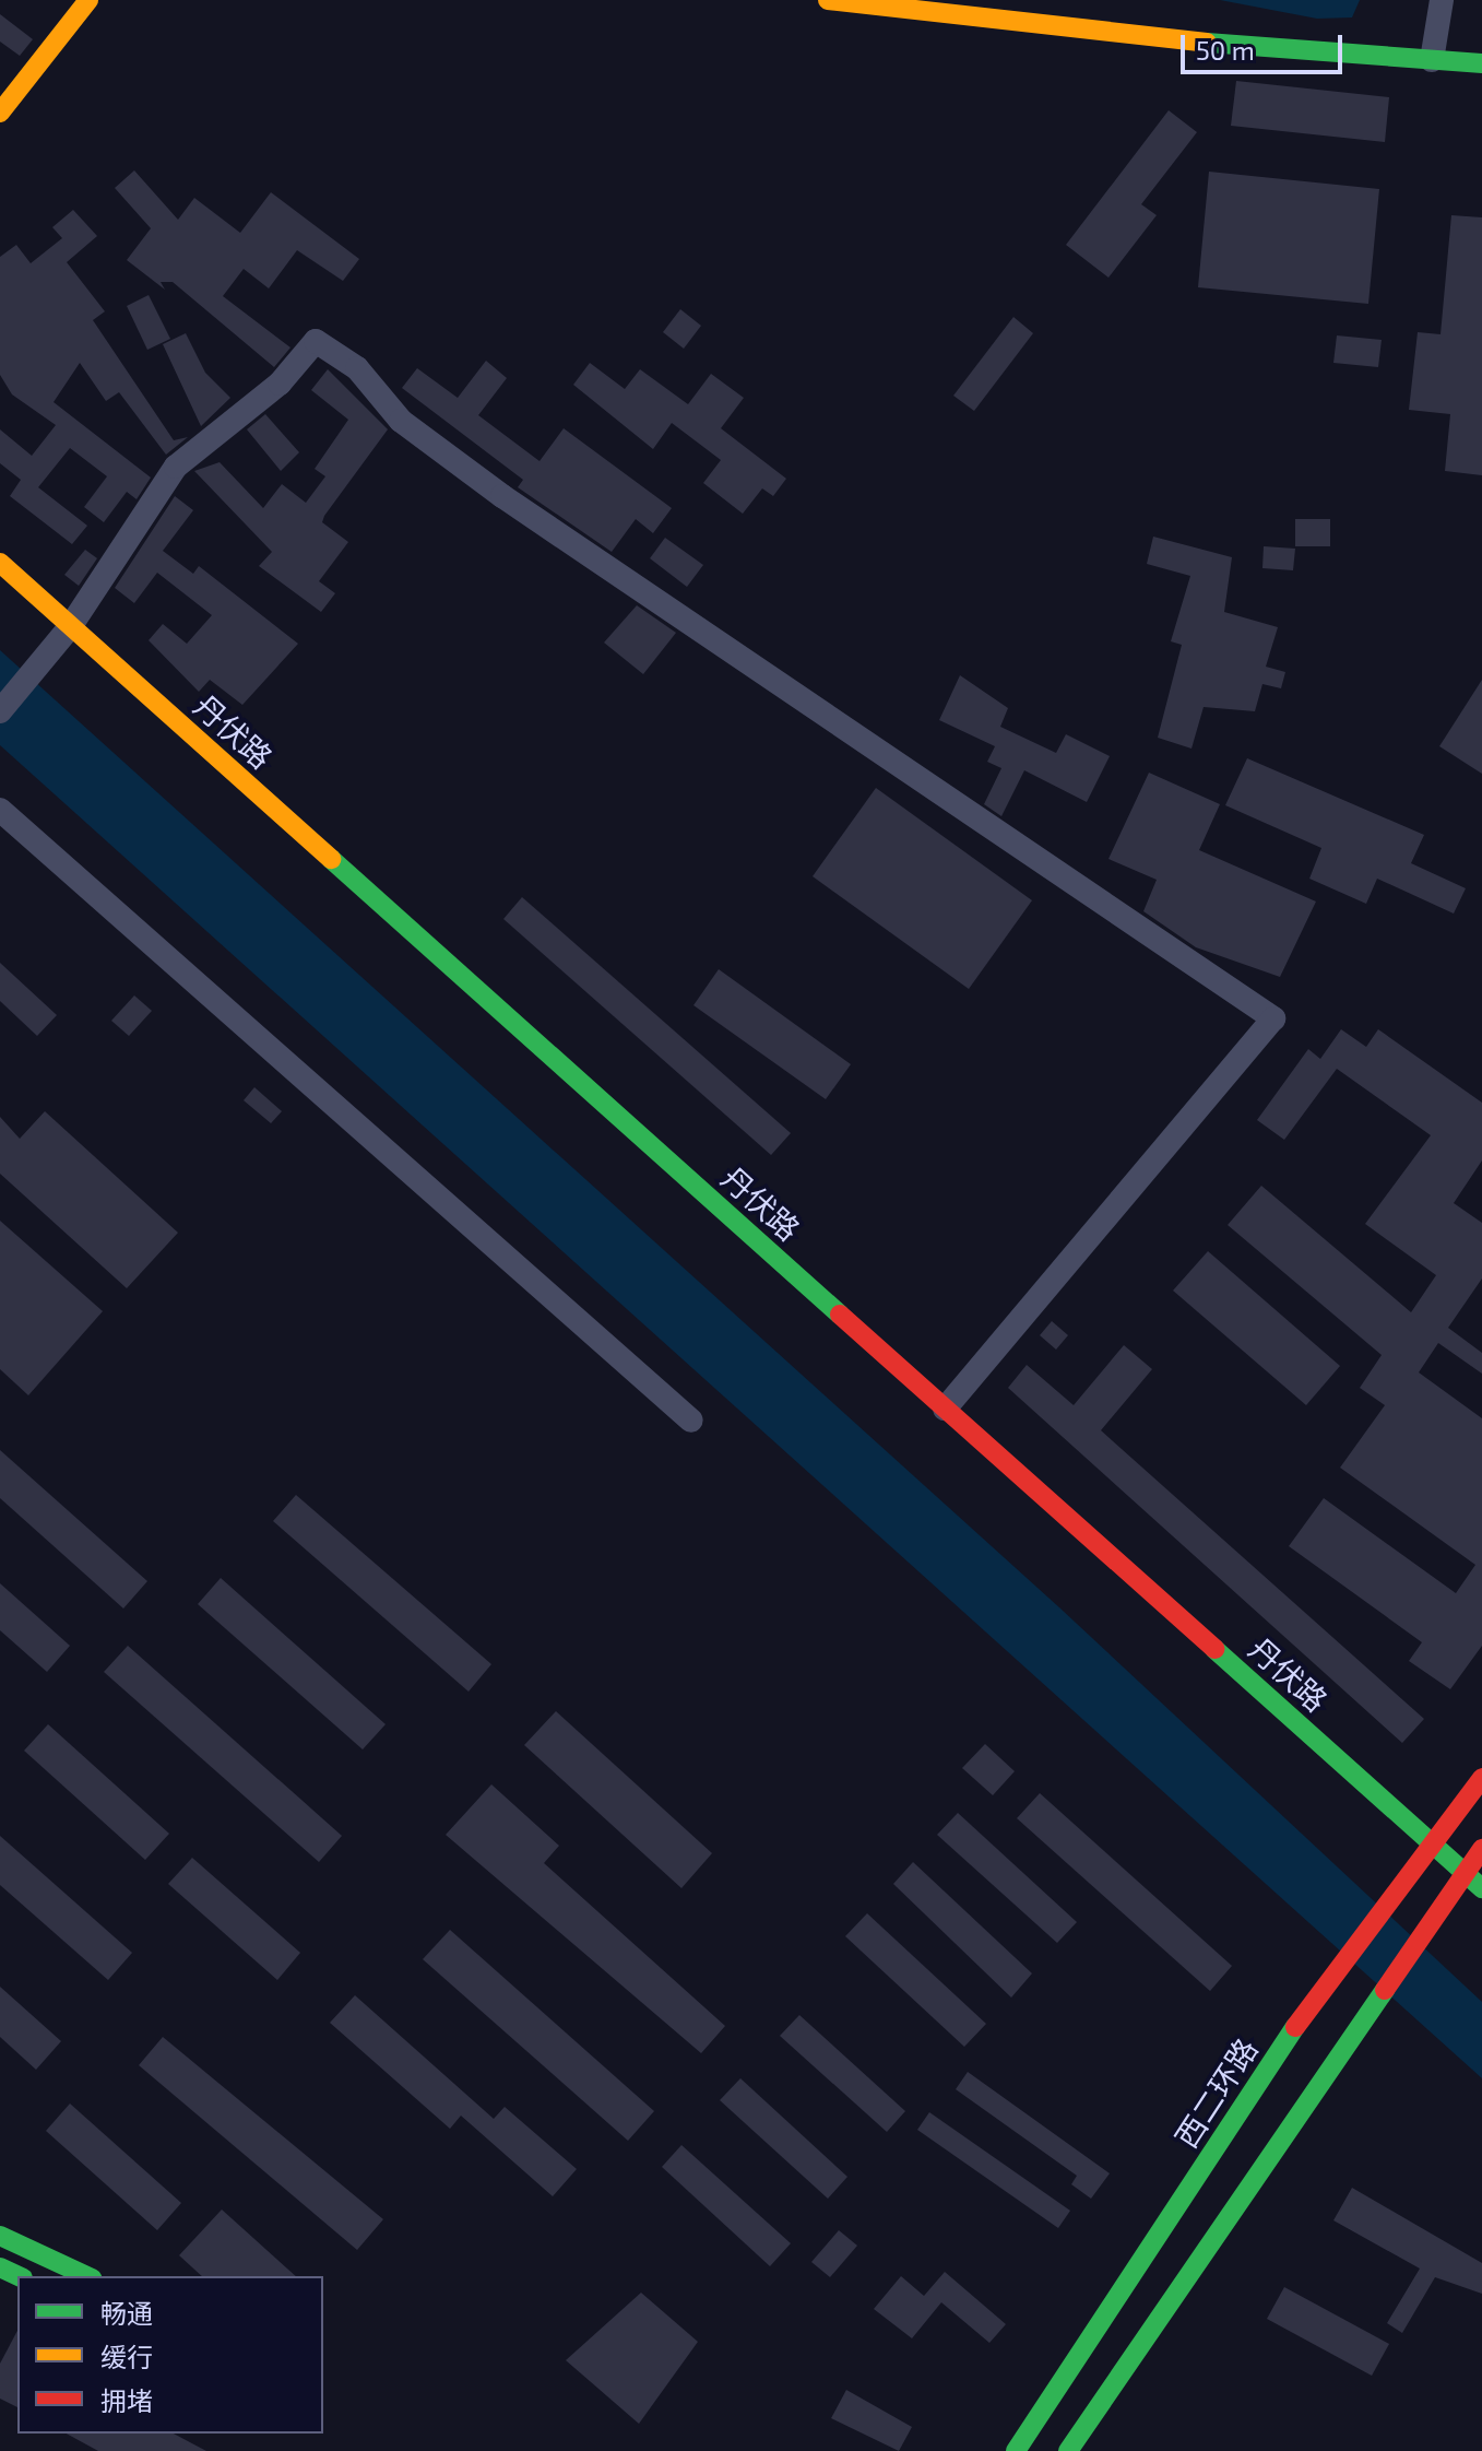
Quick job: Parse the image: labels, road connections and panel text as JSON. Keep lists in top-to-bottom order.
{
  "streets": {
    "main road": ["丹伏路", "西二环路"]
  },
  "crossings": [
    ["丹伏路", "西二环路"]
  ],
  "legend": ["畅通", "缓行", "拥堵"],
  "scale_bar": "50 m"
}
